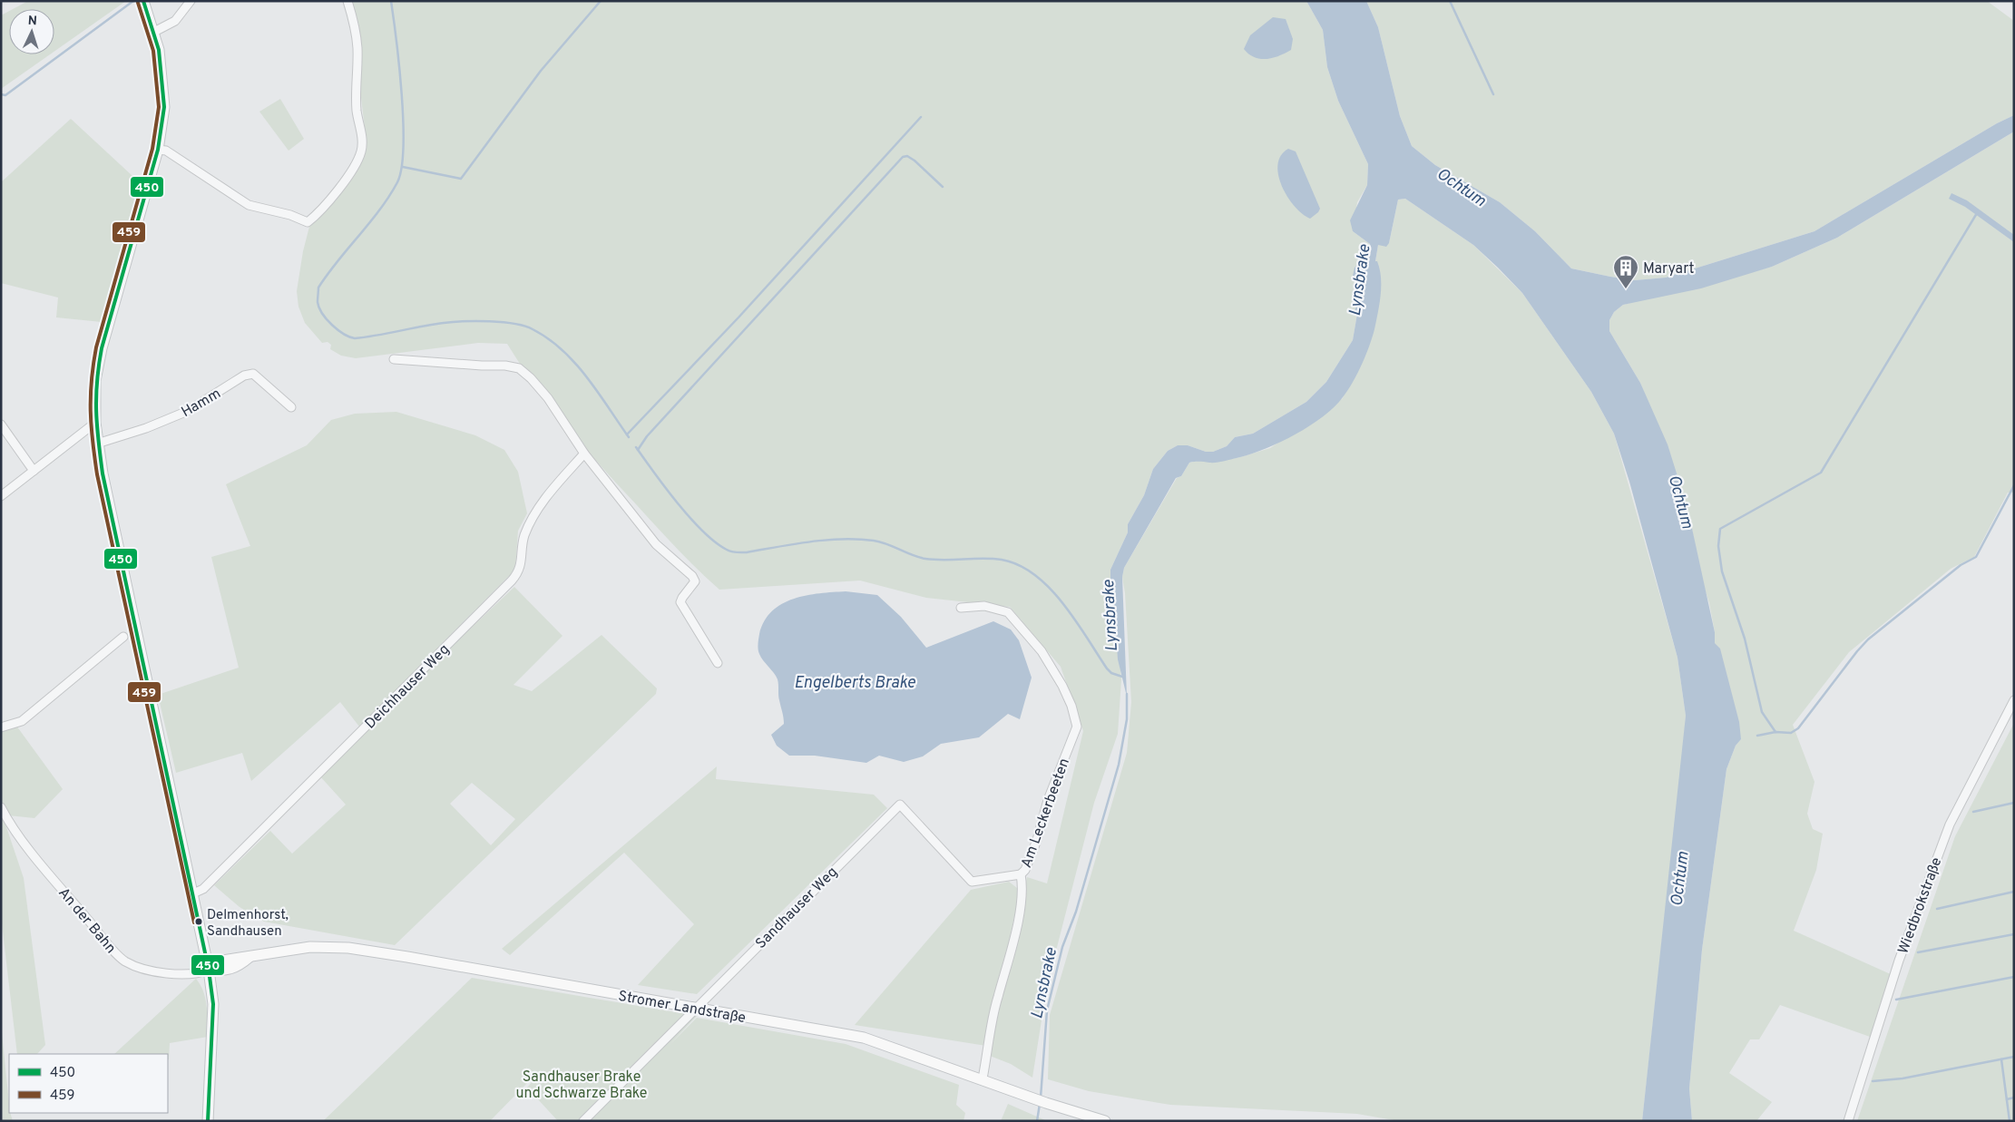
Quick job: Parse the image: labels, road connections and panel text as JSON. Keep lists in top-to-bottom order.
{
  "streets": {
    "main road": ["Stromer Landstraße"],
    "street": [
      "Hamm",
      "Deichhauser Weg",
      "Am Leckerbeeten",
      "Wiedbrokstraße",
      "Sandhauser Weg",
      "An der Bahn"
    ]
  },
  "crossings": [
    ["Am Leckerbeeten", "Sandhauser Weg"],
    ["Am Leckerbeeten", "Stromer Landstraße"],
    ["Sandhauser Weg", "Stromer Landstraße"],
    ["An der Bahn", "Stromer Landstraße"]
  ],
  "water": ["Ochtum", "Lynsbrake", "Engelberts Brake"],
  "parks": ["Sandhauser Brake und Schwarze Brake"],
  "places": {
    "building": ["Maryart"],
    "other": ["Delmenhorst, Sandhausen"]
  },
  "lines": ["transit line 450", "transit line 459"],
  "legend": ["450", "459"],
  "north": "top"
}
